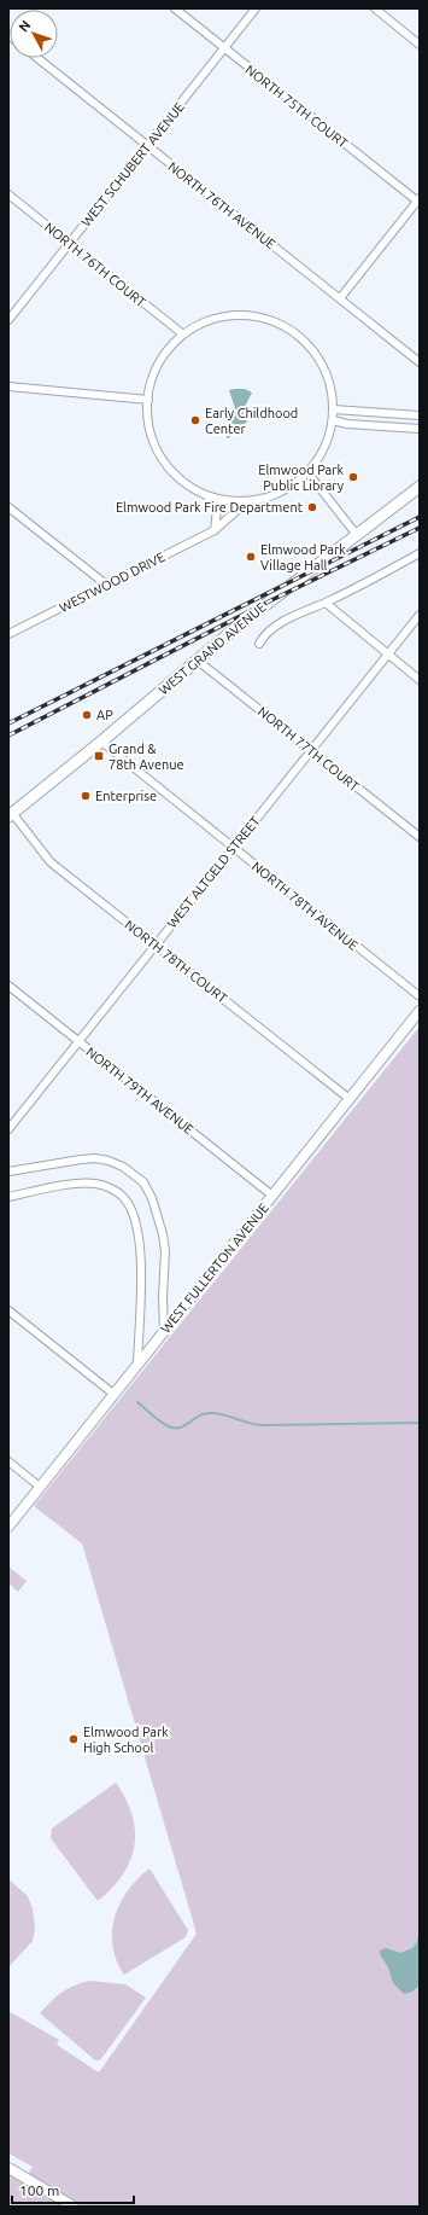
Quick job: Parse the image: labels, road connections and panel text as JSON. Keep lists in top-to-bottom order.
{
  "streets": {
    "main road": ["WEST GRAND AVENUE"],
    "street": [
      "NORTH 75TH COURT",
      "WEST SCHUBERT AVENUE",
      "NORTH 76TH AVENUE",
      "NORTH 76TH COURT",
      "WESTWOOD DRIVE",
      "NORTH 77TH COURT",
      "WEST ALTGELD STREET",
      "NORTH 78TH AVENUE",
      "NORTH 78TH COURT",
      "NORTH 79TH AVENUE",
      "WEST FULLERTON AVENUE"
    ]
  },
  "crossings": [
    ["NORTH 75TH COURT", "WEST SCHUBERT AVENUE"],
    ["WEST SCHUBERT AVENUE", "NORTH 76TH AVENUE"],
    ["WEST SCHUBERT AVENUE", "NORTH 76TH COURT"],
    ["WEST GRAND AVENUE", "NORTH 77TH COURT"],
    ["WEST GRAND AVENUE", "NORTH 78TH AVENUE"],
    ["WEST GRAND AVENUE", "NORTH 78TH COURT"],
    ["NORTH 77TH COURT", "WEST ALTGELD STREET"],
    ["WEST ALTGELD STREET", "NORTH 78TH AVENUE"],
    ["WEST ALTGELD STREET", "NORTH 78TH COURT"],
    ["WEST ALTGELD STREET", "NORTH 79TH AVENUE"],
    ["NORTH 78TH COURT", "WEST FULLERTON AVENUE"],
    ["NORTH 79TH AVENUE", "WEST FULLERTON AVENUE"]
  ],
  "places": {
    "other": [
      "Early Childhood Center",
      "Elmwood Park Public Library",
      "Elmwood Park Fire Department",
      "Elmwood Park Village Hall",
      "AP",
      "Enterprise",
      "Elmwood Park High School"
    ],
    "transit": ["Grand & 78th Avenue"]
  },
  "scale_bar": "100 m",
  "north": "top left"
}
